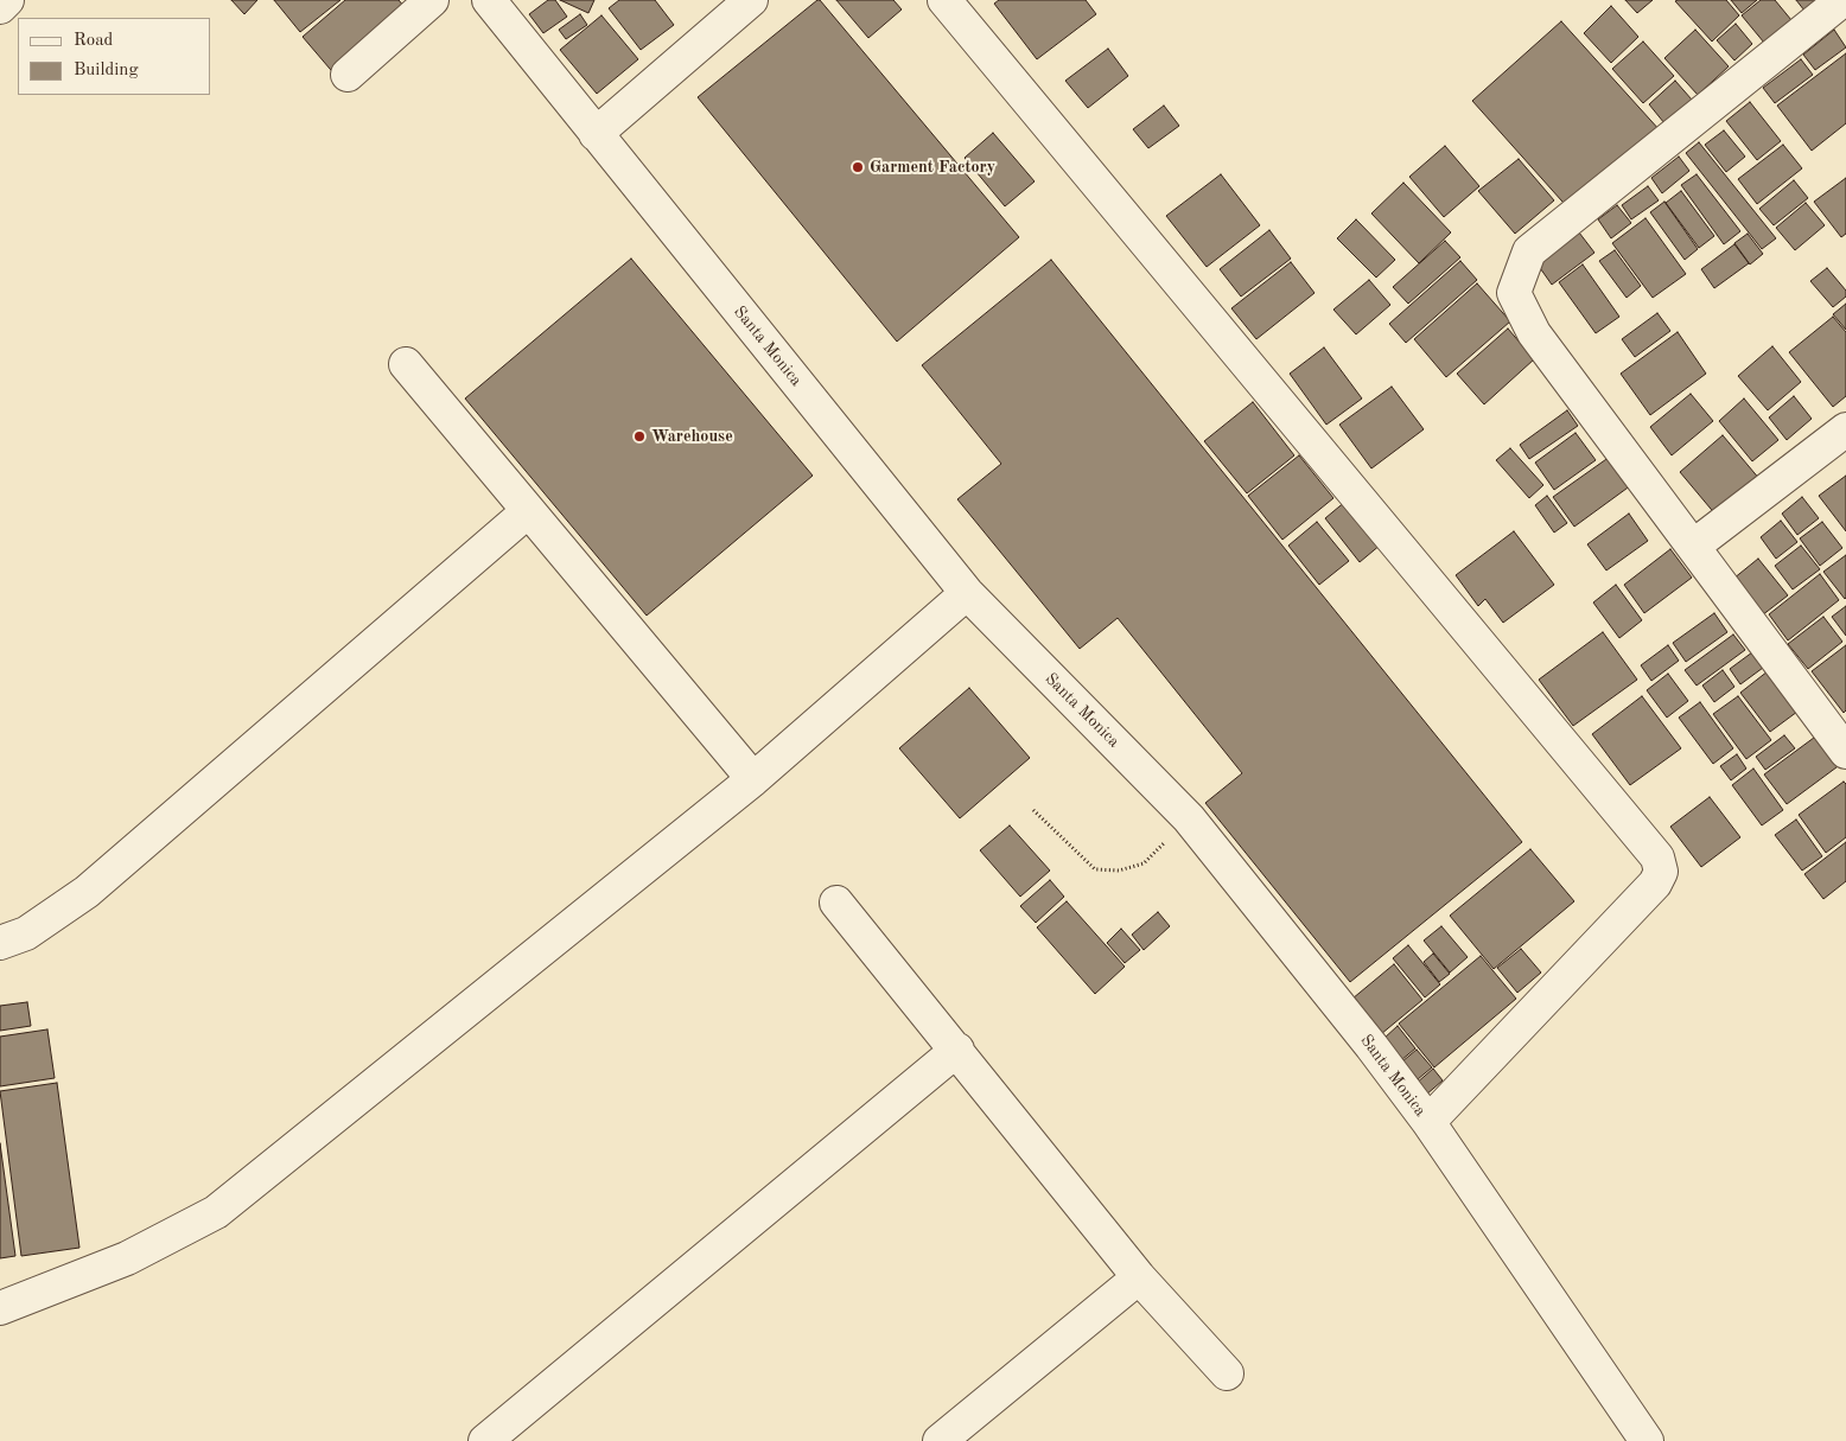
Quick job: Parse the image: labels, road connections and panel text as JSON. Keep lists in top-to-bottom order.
{
  "streets": {
    "street": ["Santa Monica"]
  },
  "places": ["Garment Factory", "Warehouse"],
  "legend": ["Road", "Building"]
}
